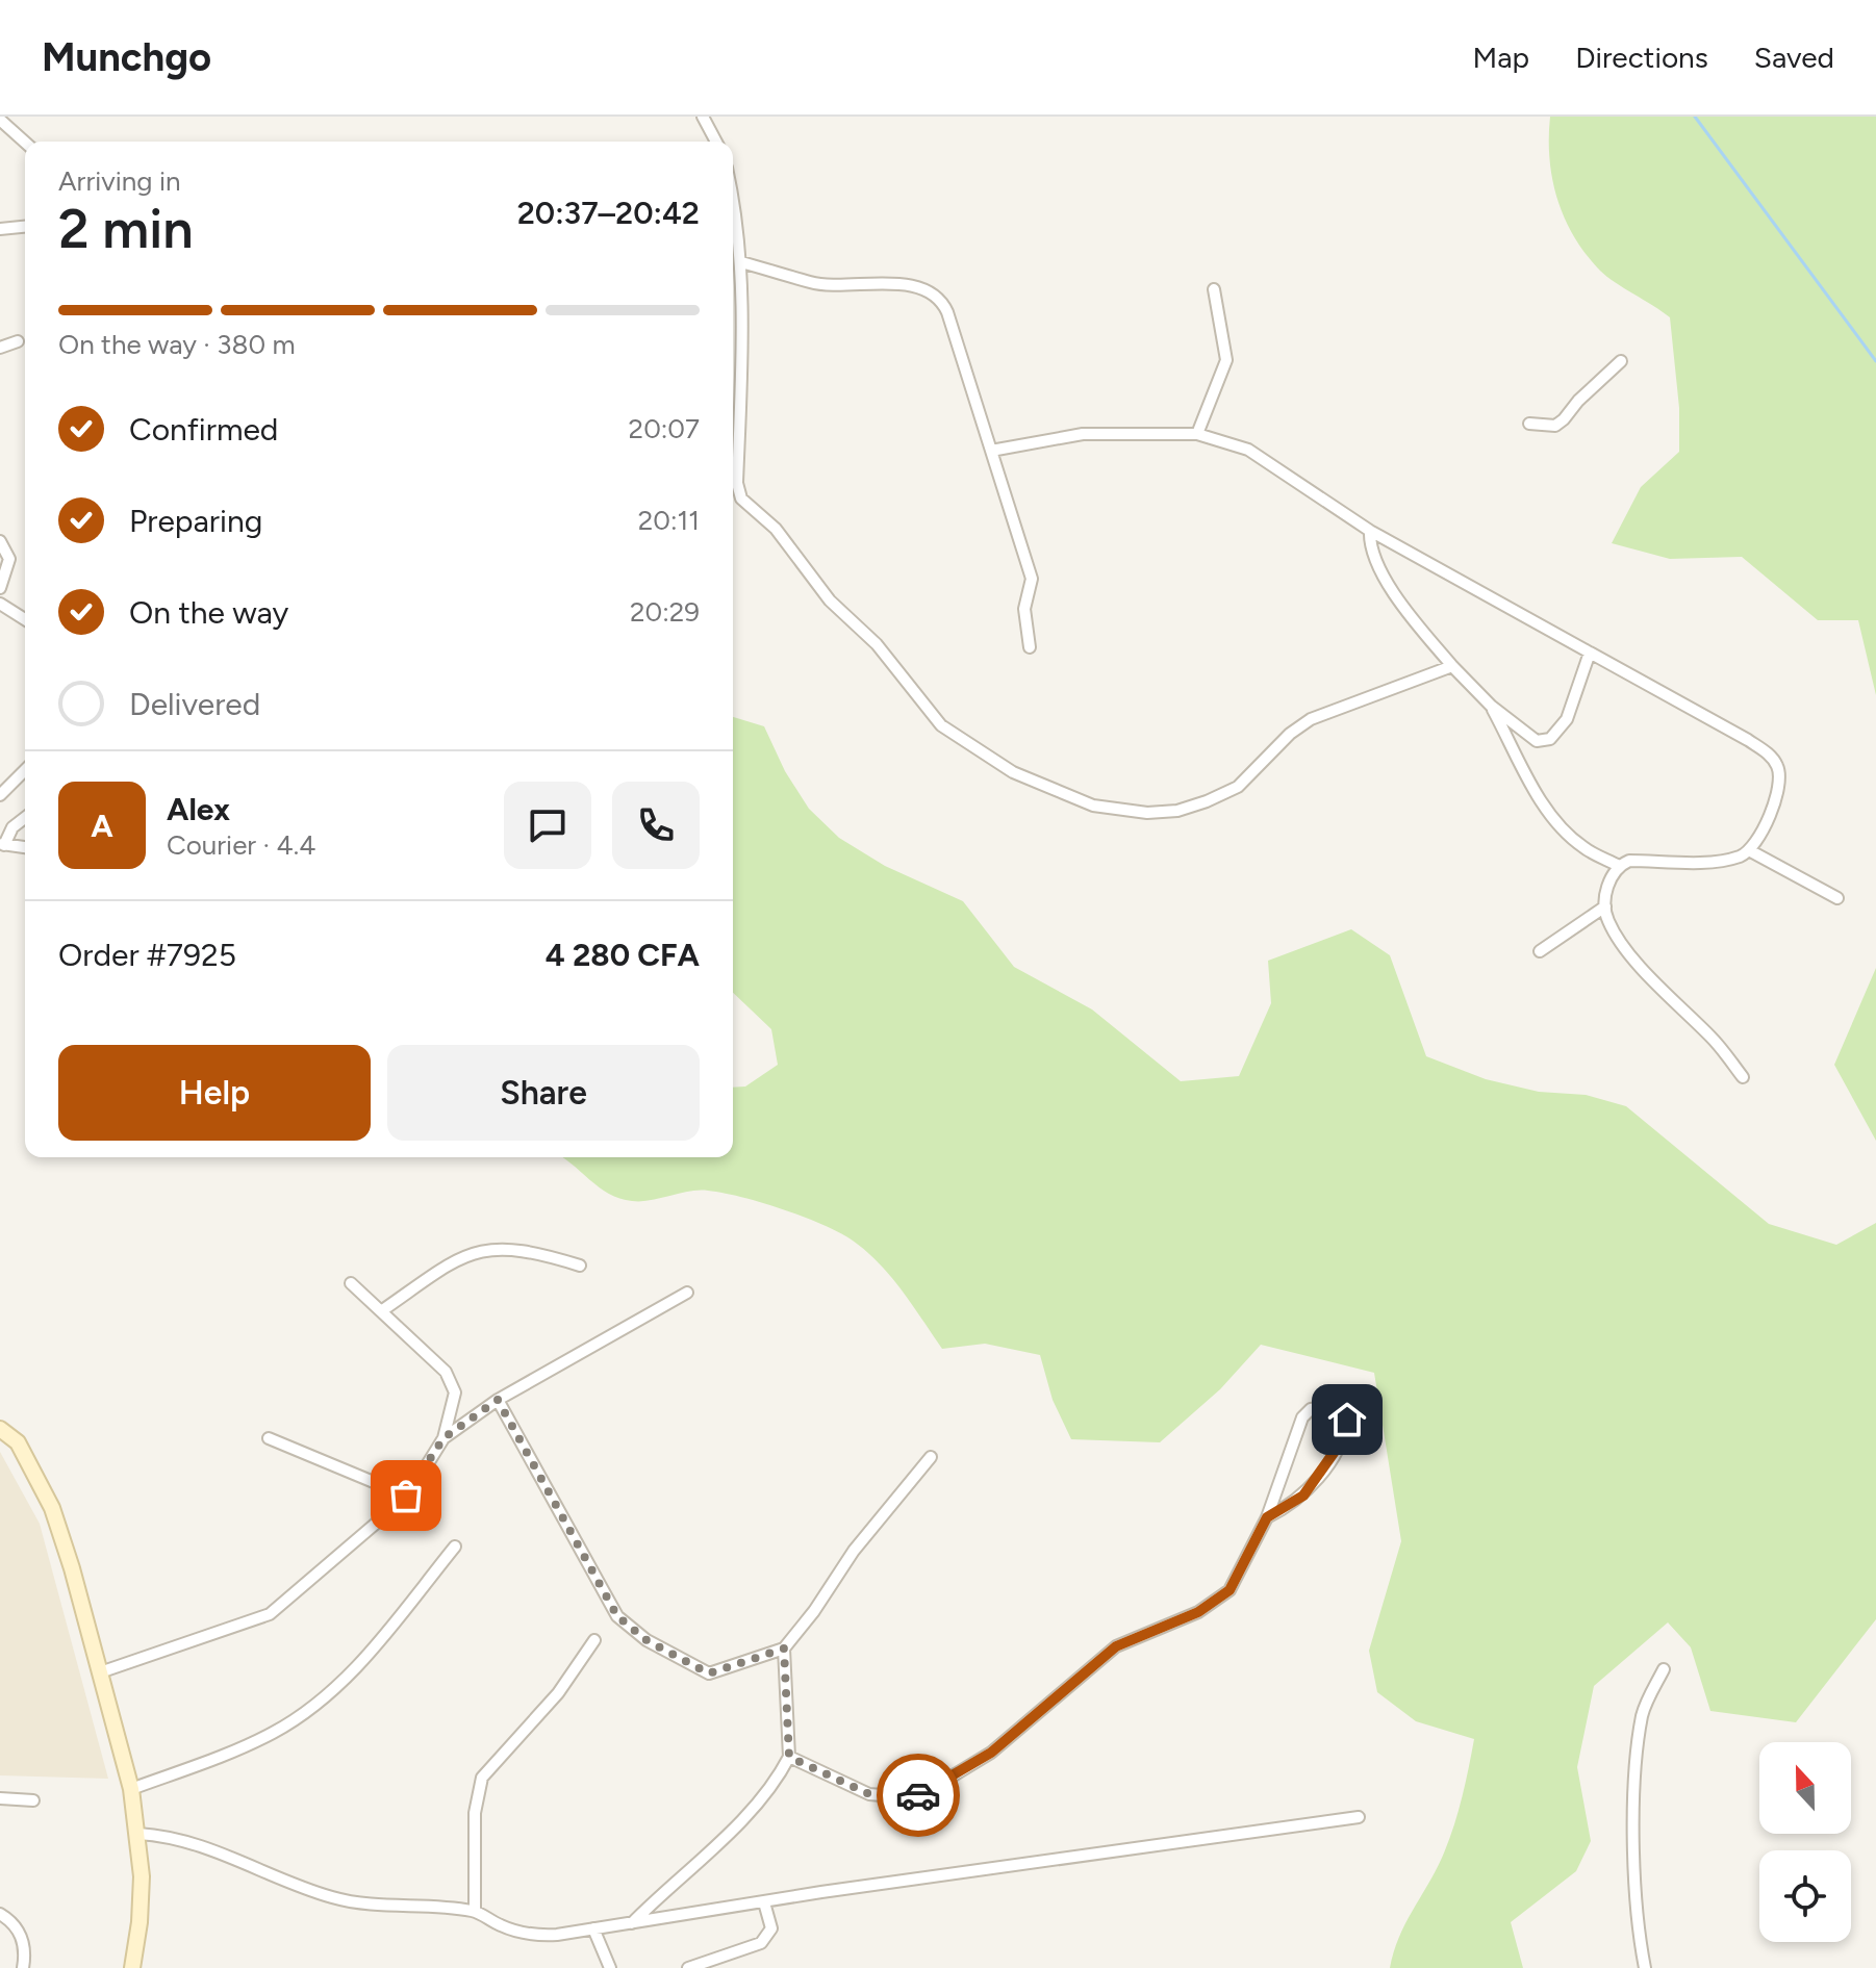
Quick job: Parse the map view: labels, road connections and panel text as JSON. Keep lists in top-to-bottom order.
{
  "north": "top",
  "page": {
    "header": "Munchgo",
    "nav": ["Map", "Directions", "Saved"],
    "heading": ["2 min", "Arriving in", "20:37–20:42"],
    "panel": [
      "Alex",
      "Courier · 4.4",
      "Order #7925",
      "4 280 CFA"
    ],
    "bar": "On the way · 380 m",
    "list": [
      ["Confirmed", "20:07"],
      ["Preparing", "20:11"],
      ["On the way", "20:29"],
      "Delivered"
    ],
    "round": "A",
    "buttons": ["Help", "Share"]
  }
}
